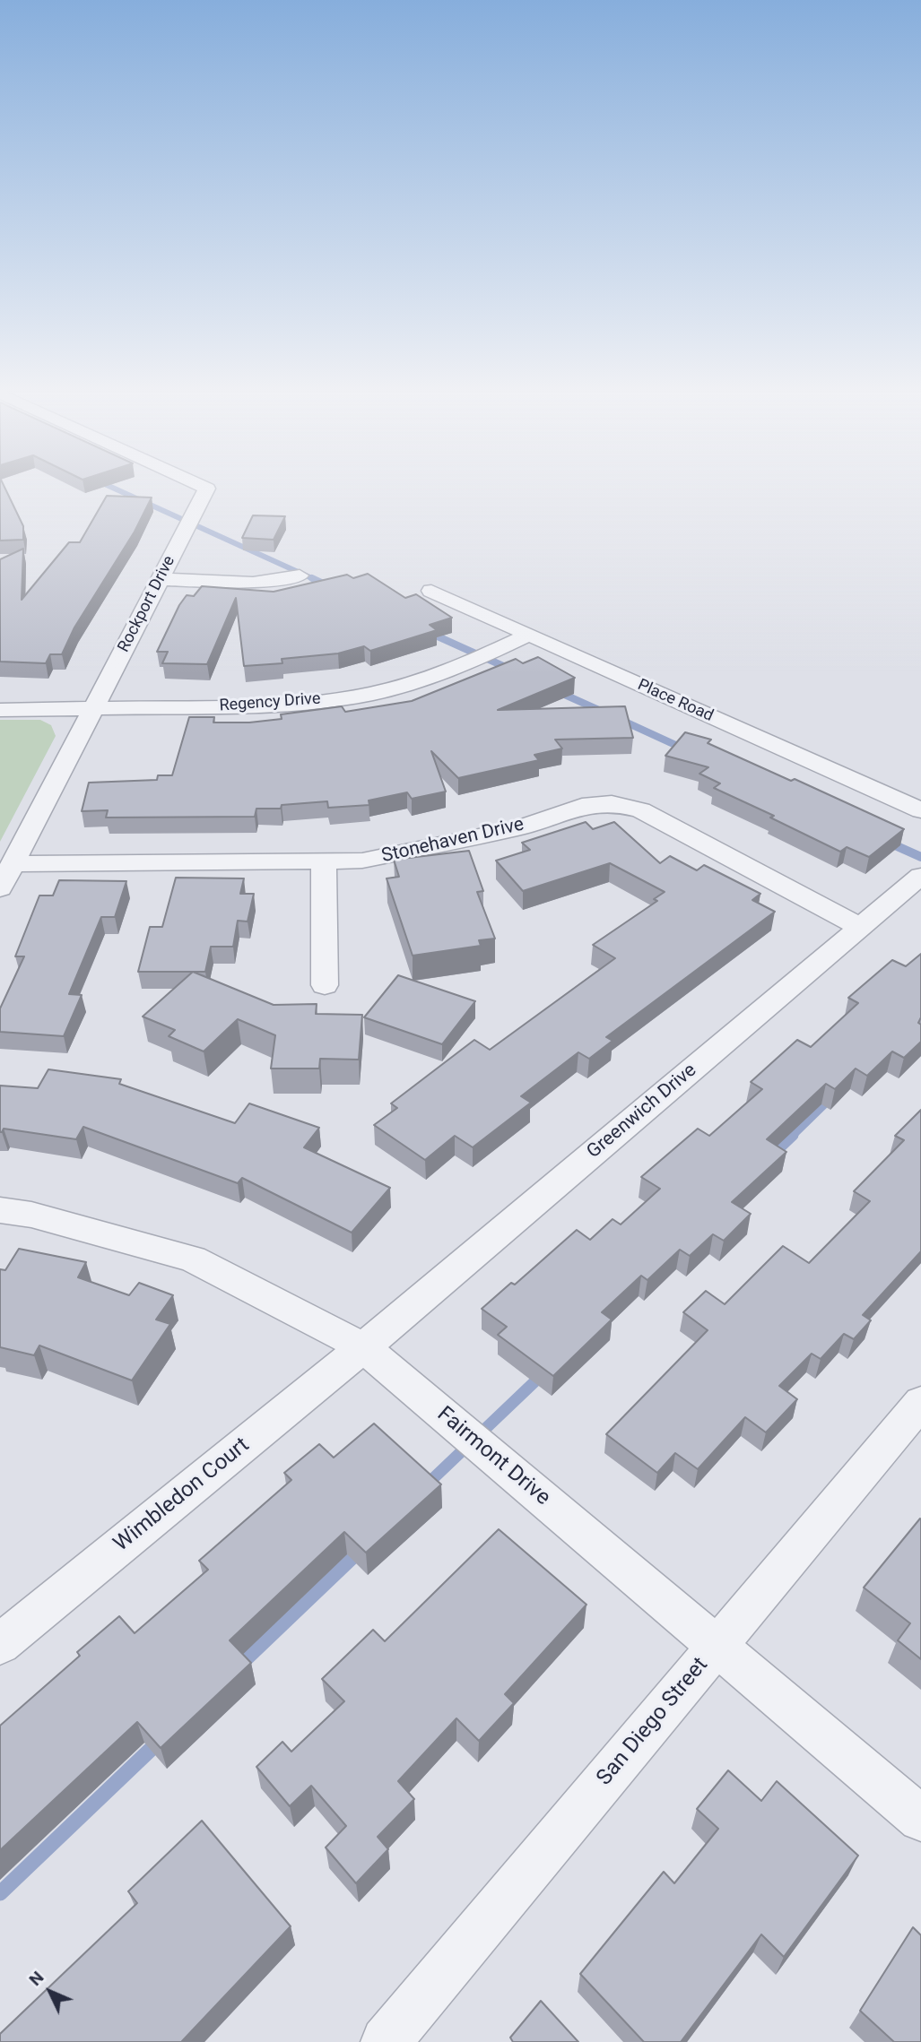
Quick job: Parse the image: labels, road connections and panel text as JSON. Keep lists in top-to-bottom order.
{
  "streets": {
    "street": [
      "Rockport Drive",
      "Place Road",
      "Regency Drive",
      "Stonehaven Drive",
      "Greenwich Drive",
      "Fairmont Drive",
      "Wimbledon Court",
      "San Diego Street"
    ]
  },
  "crossings": [
    ["Rockport Drive", "Regency Drive"],
    ["Rockport Drive", "Stonehaven Drive"],
    ["Place Road", "Regency Drive"],
    ["Stonehaven Drive", "Greenwich Drive"],
    ["Greenwich Drive", "Fairmont Drive"],
    ["Greenwich Drive", "Wimbledon Court"],
    ["Fairmont Drive", "Wimbledon Court"],
    ["Fairmont Drive", "San Diego Street"]
  ],
  "north": "top left"
}
